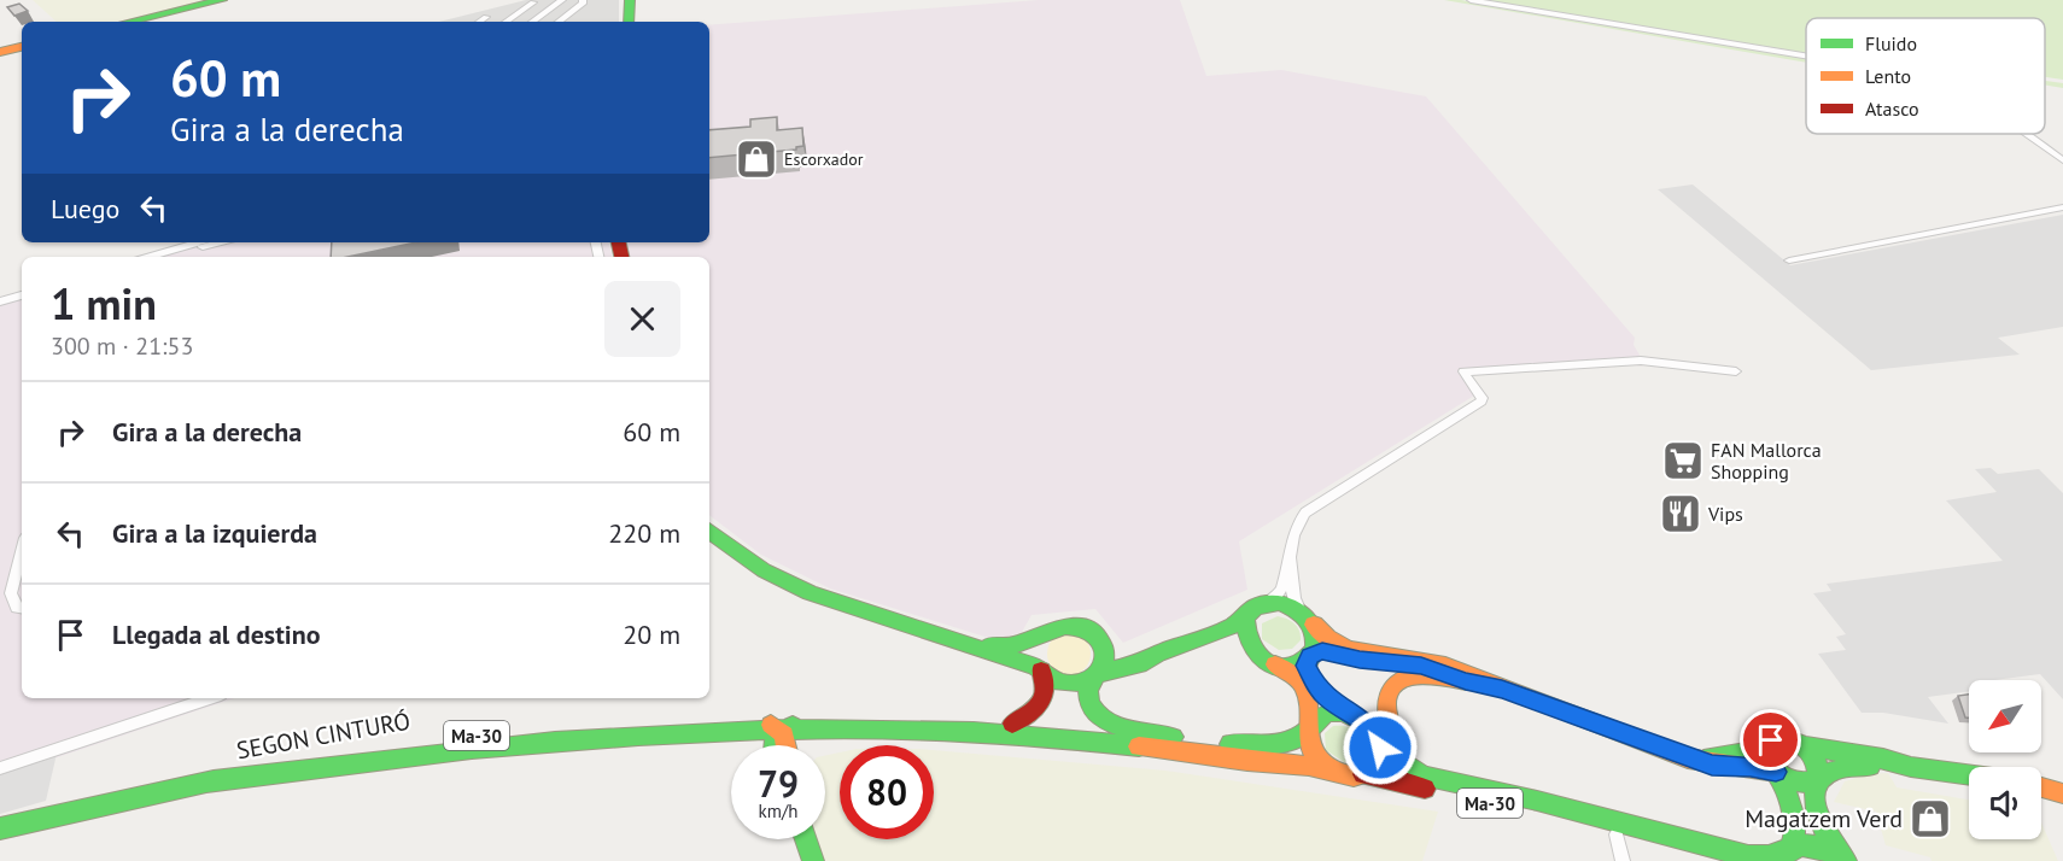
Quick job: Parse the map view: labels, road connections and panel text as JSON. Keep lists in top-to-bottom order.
{
  "streets": {
    "main road": ["SEGON CINTURÓ", "Ma-30"]
  },
  "crossings": [
    ["SEGON CINTURÓ", "Ma-30"]
  ],
  "places": {
    "shop": ["Escorxador", "Magatzem Verd"],
    "supermarket": ["FAN Mallorca Shopping"],
    "restaurant": ["Vips"]
  },
  "legend": ["Fluido", "Lento", "Atasco"],
  "north": "bottom left",
  "page": {
    "turn": ["60 m", "Gira a la derecha"],
    "then": "Luego",
    "heading": ["1 min", "300 m · 21:53"],
    "list": [
      {
        "name": "Gira a la derecha",
        "value": "60 m"
      },
      {
        "name": "Gira a la izquierda",
        "value": "220 m"
      },
      {
        "name": "Llegada al destino",
        "value": "20 m"
      }
    ],
    "speed": "79 km/h",
    "limit": "80"
  }
}
